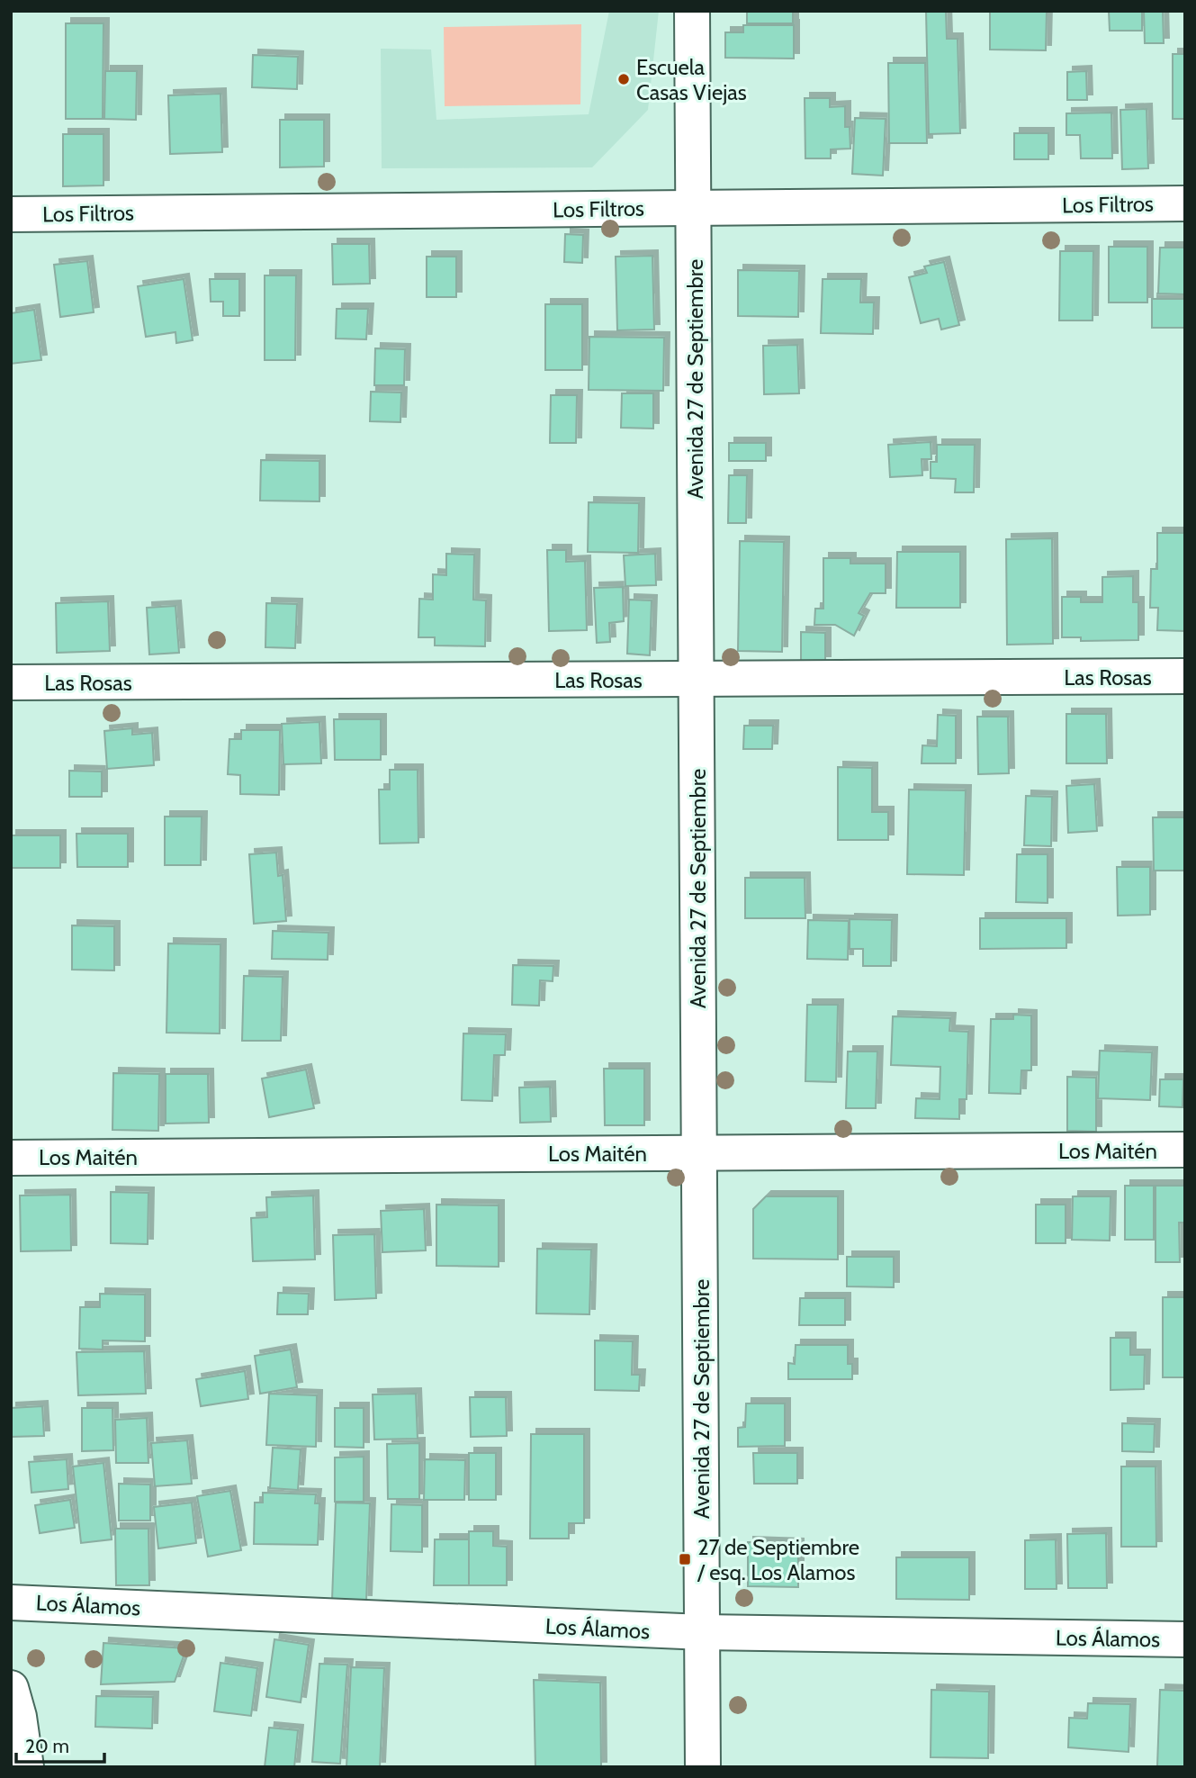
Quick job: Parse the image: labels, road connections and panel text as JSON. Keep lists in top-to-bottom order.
{
  "streets": {
    "street": [
      "Los Filtros",
      "Avenida 27 de Septiembre",
      "Las Rosas",
      "Los Maitén",
      "Los Álamos"
    ]
  },
  "crossings": [
    ["Los Filtros", "Avenida 27 de Septiembre"],
    ["Avenida 27 de Septiembre", "Las Rosas"],
    ["Avenida 27 de Septiembre", "Los Maitén"],
    ["Avenida 27 de Septiembre", "Los Álamos"]
  ],
  "places": {
    "other": ["Escuela Casas Viejas"],
    "transit": ["27 de Septiembre / esq. Los Alamos"]
  },
  "scale_bar": "20 m"
}
